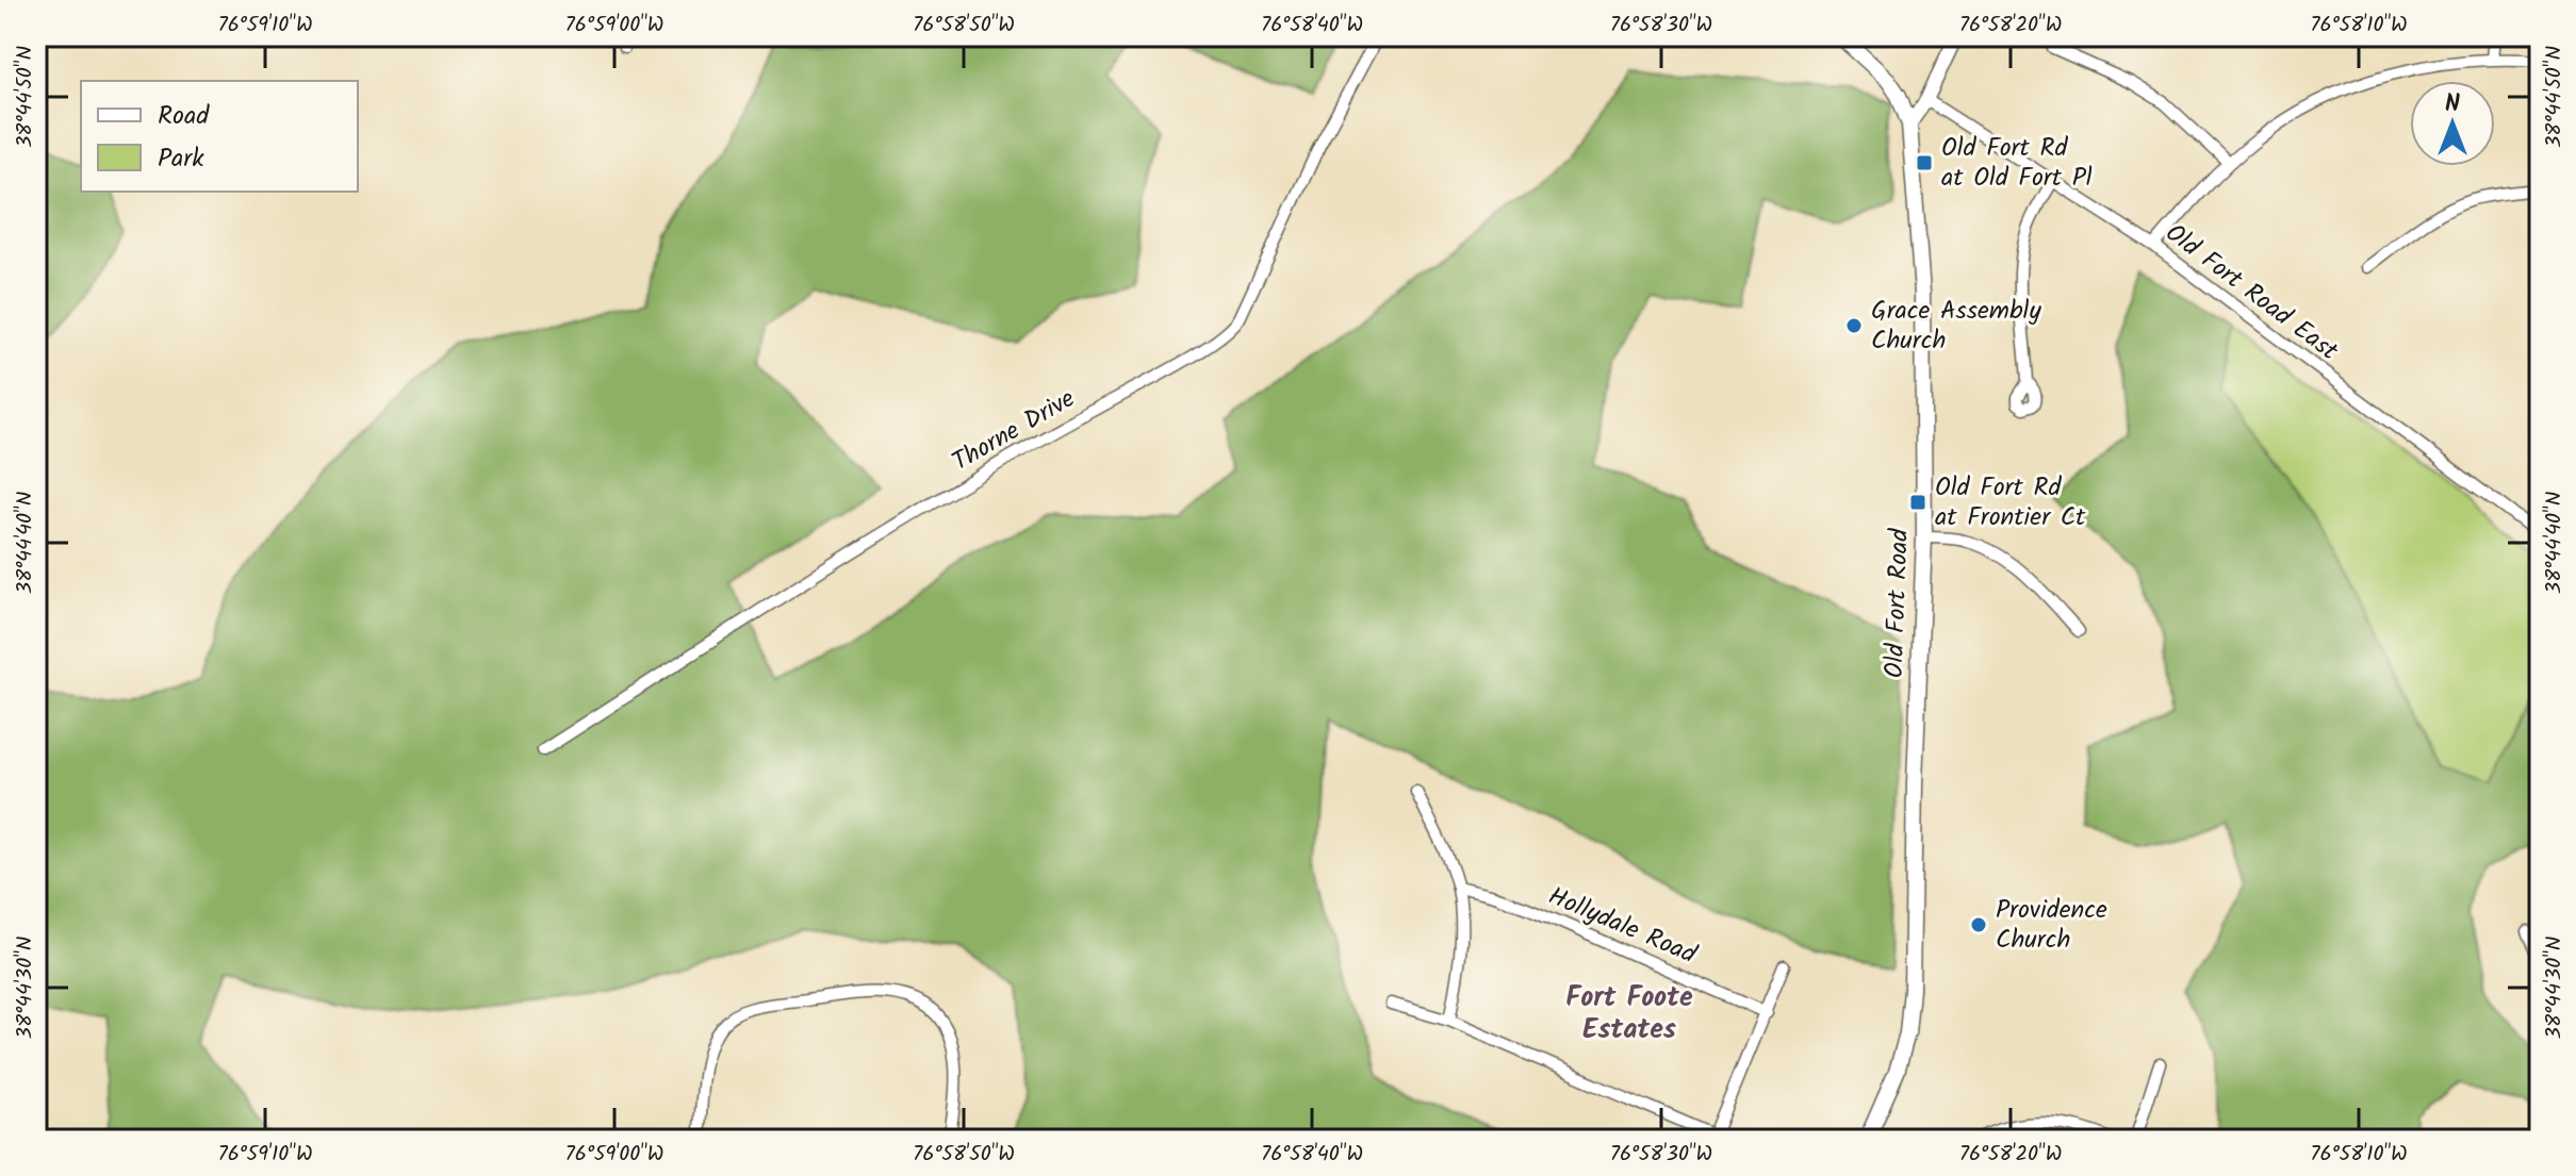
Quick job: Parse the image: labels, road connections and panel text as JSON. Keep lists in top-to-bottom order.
{
  "streets": {
    "main road": ["Old Fort Road"],
    "street": ["Old Fort Road East", "Thorne Drive", "Hollydale Road"]
  },
  "districts": ["Fort Foote Estates"],
  "places": {
    "transit": ["Old Fort Rd at Old Fort Pl", "Old Fort Rd at Frontier Ct"],
    "other": ["Grace Assembly Church", "Providence Church"]
  },
  "legend": ["Road", "Park"],
  "north": "top",
  "coordinates": [
    "76°59'10\"W",
    "76°59'00\"W",
    "76°58'50\"W",
    "76°58'40\"W",
    "76°58'30\"W",
    "76°58'20\"W",
    "76°58'10\"W",
    "38°44'50\"N",
    "38°44'40\"N",
    "38°44'30\"N"
  ]
}
